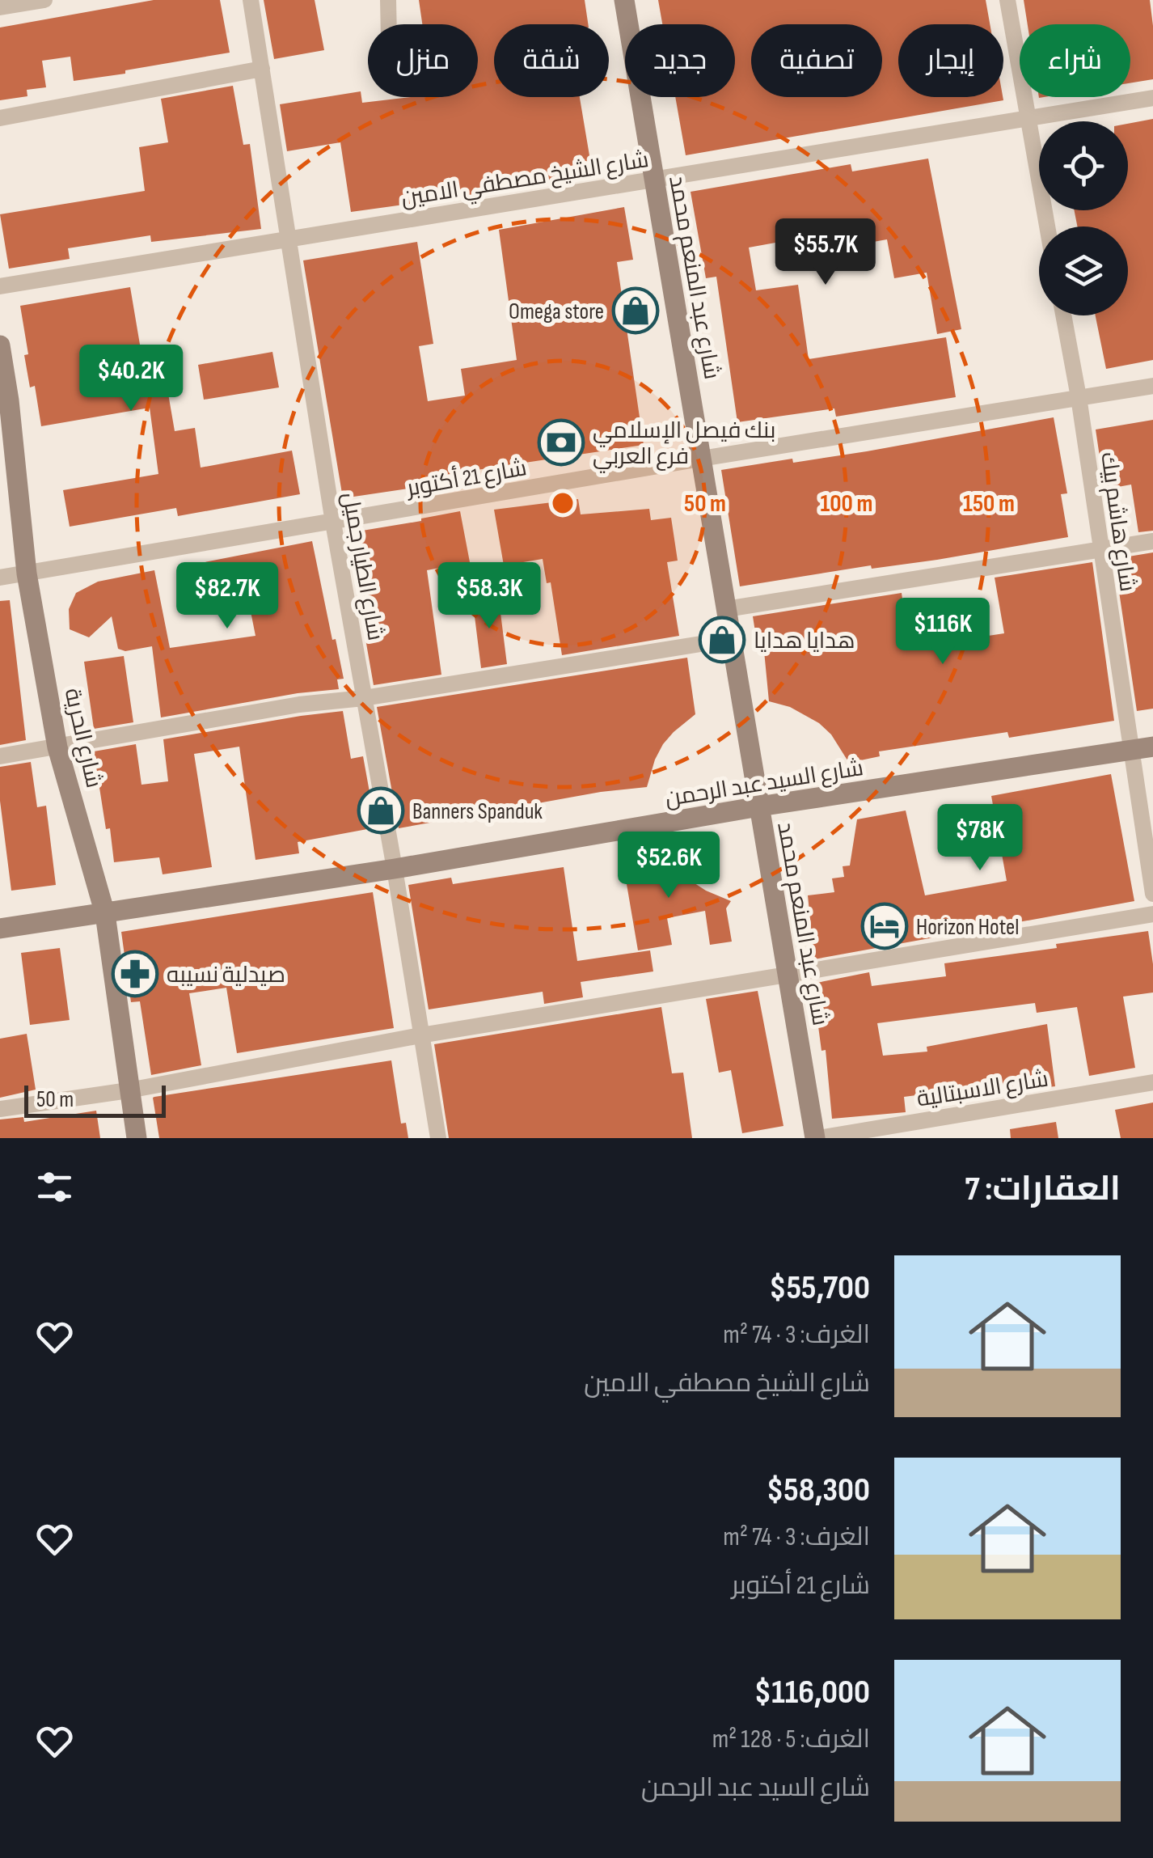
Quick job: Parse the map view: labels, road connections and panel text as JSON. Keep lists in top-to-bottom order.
{
  "streets": {
    "street": [
      "شارع الشيخ مصطفي الامين",
      "شارع عبد المنعم محمد",
      "شارع 21 أكتوبر",
      "شارع هاشم بيك",
      "شارع الطيار جميل",
      "شارع الحرية",
      "شارع السيد عبد الرحمن",
      "شارع الاسبتالية"
    ]
  },
  "crossings": [
    ["شارع الشيخ مصطفي الامين", "شارع عبد المنعم محمد"],
    ["شارع الشيخ مصطفي الامين", "شارع الطيار جميل"],
    ["شارع عبد المنعم محمد", "شارع 21 أكتوبر"],
    ["شارع عبد المنعم محمد", "شارع السيد عبد الرحمن"],
    ["شارع عبد المنعم محمد", "شارع الاسبتالية"],
    ["شارع 21 أكتوبر", "شارع هاشم بيك"],
    ["شارع 21 أكتوبر", "شارع الطيار جميل"],
    ["شارع 21 أكتوبر", "شارع الحرية"],
    ["شارع هاشم بيك", "شارع السيد عبد الرحمن"],
    ["شارع الطيار جميل", "شارع السيد عبد الرحمن"],
    ["شارع الحرية", "شارع السيد عبد الرحمن"]
  ],
  "places": {
    "shop": ["Omega store", "هدايا هدايا", "Banners Spanduk"],
    "bank": ["بنك فيصل الإسلامي فرع العربي"],
    "hotel": ["Horizon Hotel"],
    "pharmacy": ["صيدلية نسيبه"]
  },
  "scale_bar": "50 m",
  "page": {
    "chip": [
      "شراء",
      "إيجار",
      "تصفية",
      "جديد",
      "شقة",
      "منزل"
    ],
    "price": [
      "$55.7K",
      "$40.2K",
      "$82.7K",
      "$58.3K",
      "$116K",
      "$78K",
      "$52.6K"
    ],
    "scale": "50 m",
    "heading": "العقارات: 7",
    "list": [
      {
        "name": "$55,700",
        "note": "الغرف: 3 · 74 m² · شارع الشيخ مصطفي الامين"
      },
      {
        "name": "$58,300",
        "note": "الغرف: 3 · 74 m² · شارع 21 أكتوبر"
      },
      {
        "name": "$116,000",
        "note": "الغرف: 5 · 128 m² · شارع السيد عبد الرحمن"
      }
    ]
  },
  "rings": ["50 m", "100 m", "150 m"]
}
